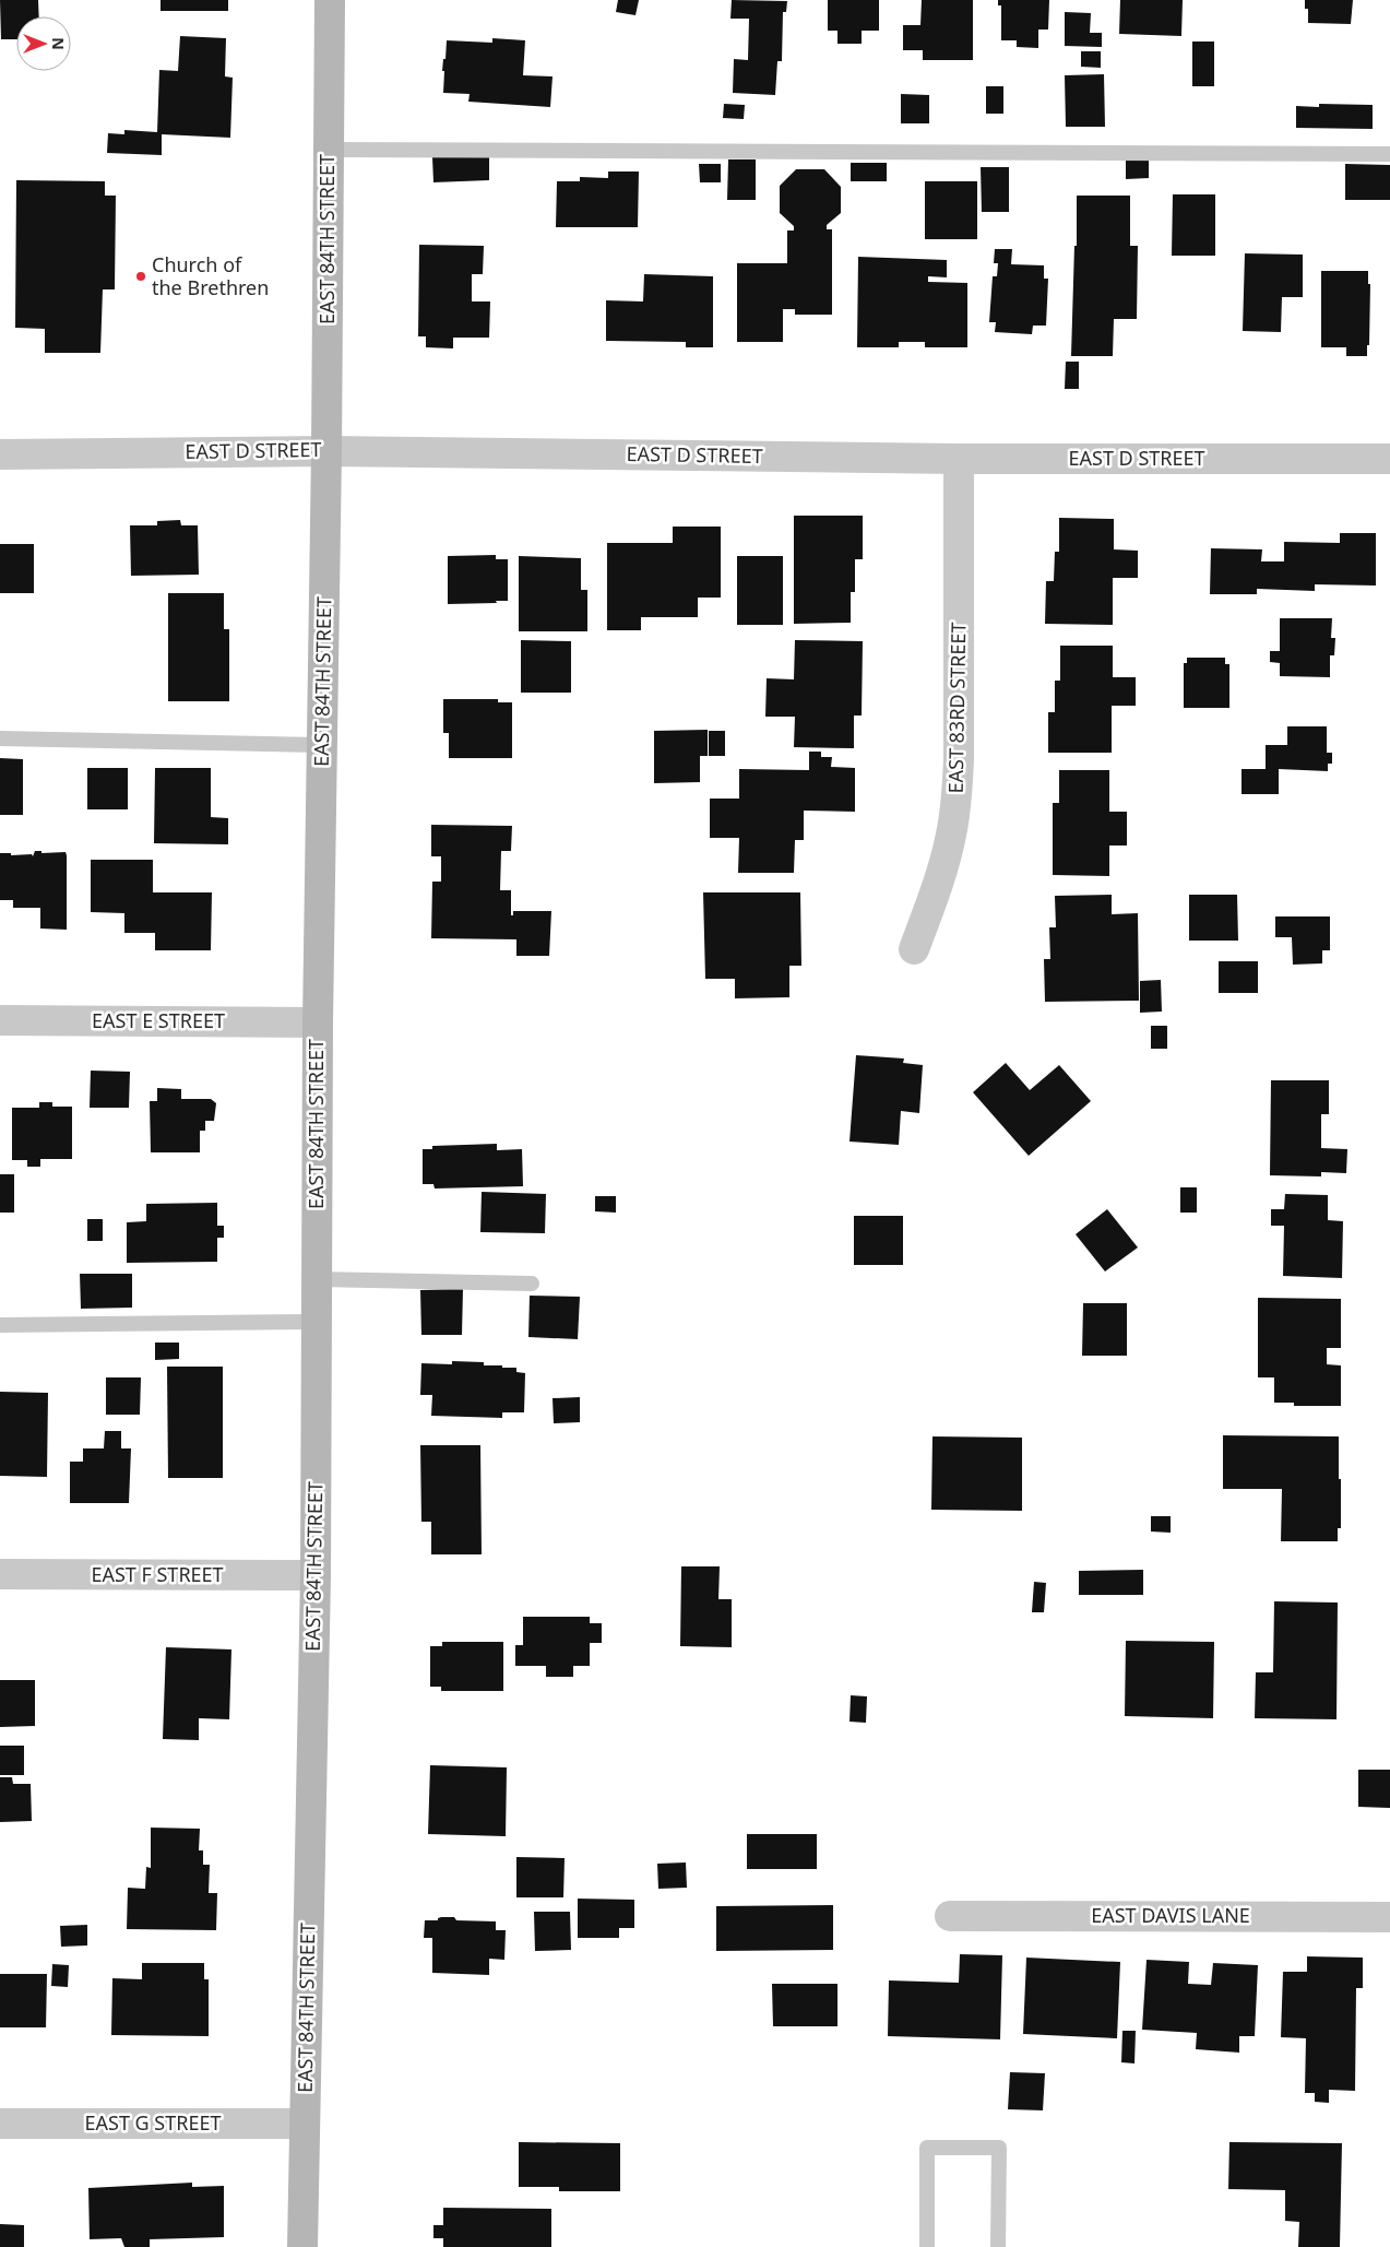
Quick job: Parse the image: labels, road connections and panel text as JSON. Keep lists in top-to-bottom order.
{
  "streets": {
    "street": [
      "EAST 84TH STREET",
      "EAST D STREET",
      "EAST 83RD STREET",
      "EAST E STREET",
      "EAST F STREET",
      "EAST DAVIS LANE",
      "EAST G STREET"
    ]
  },
  "crossings": [
    ["EAST 84TH STREET", "EAST D STREET"],
    ["EAST 84TH STREET", "EAST E STREET"],
    ["EAST 84TH STREET", "EAST F STREET"],
    ["EAST 84TH STREET", "EAST G STREET"],
    ["EAST D STREET", "EAST 83RD STREET"]
  ],
  "places": ["Church of the Brethren"],
  "north": "right"
}
